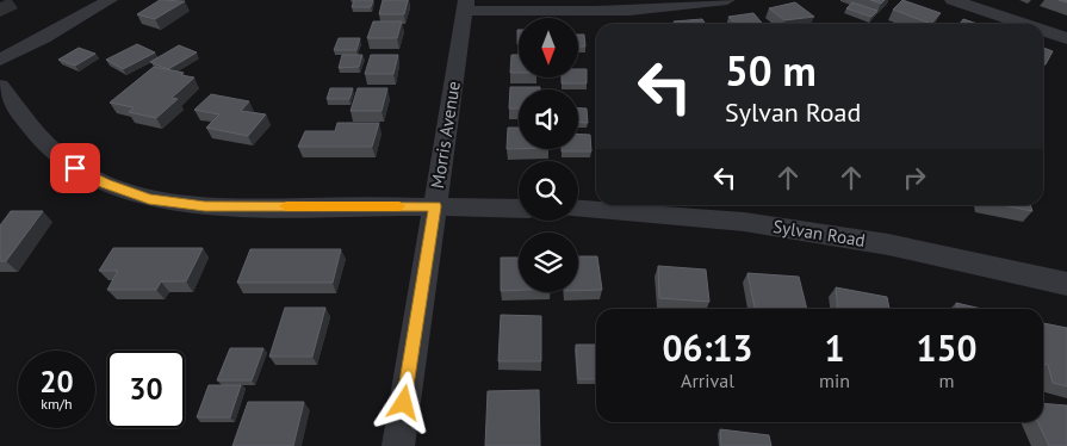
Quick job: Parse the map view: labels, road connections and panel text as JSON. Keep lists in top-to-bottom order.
{
  "streets": {
    "street": ["Morris Avenue", "Sylvan Road"]
  },
  "north": "bottom",
  "page": {
    "turn": ["50 m", "Sylvan Road"],
    "eta": [
      "06:13",
      "Arrival",
      "1",
      "min",
      "150",
      "m"
    ],
    "speed": "20 km/h",
    "limit": "30"
  }
}
